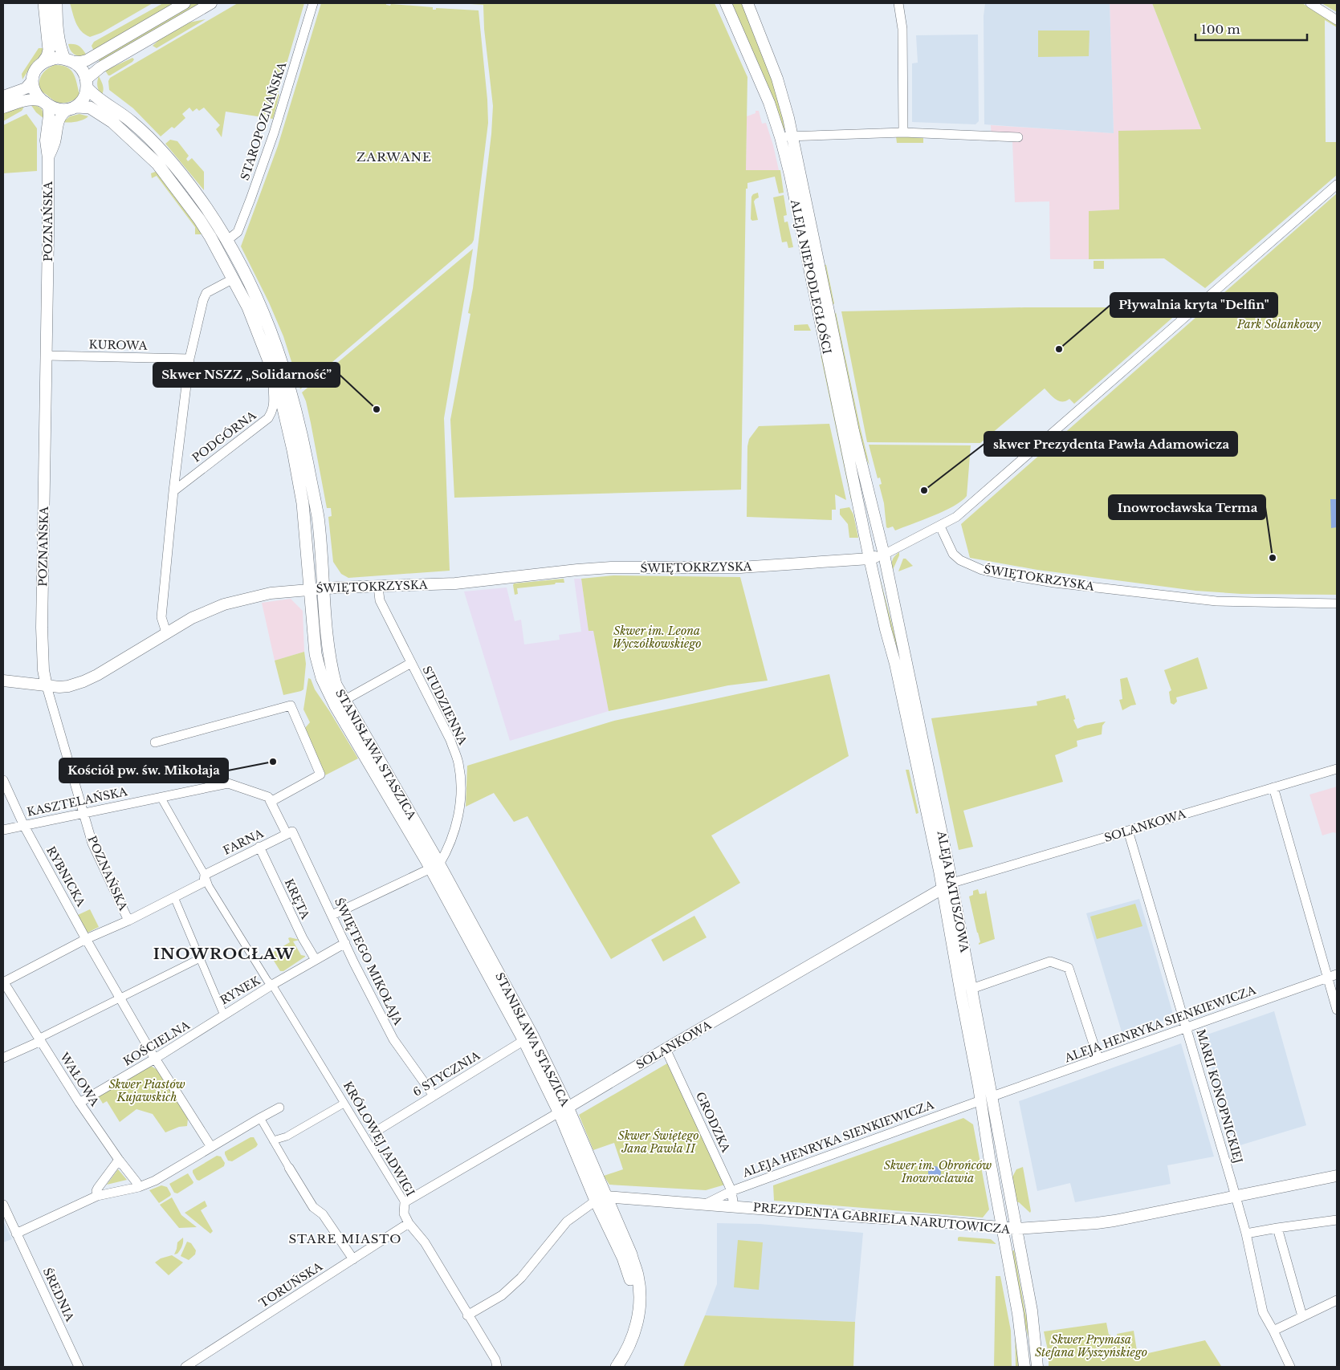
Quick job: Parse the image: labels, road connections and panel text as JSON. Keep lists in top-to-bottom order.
{
  "streets": {
    "main road": ["STANISŁAWA STASZICA"],
    "street": [
      "STAROPOZNAŃSKA",
      "POZNAŃSKA",
      "ALEJA NIEPODLEGŁOŚCI",
      "KUROWA",
      "PODGÓRNA",
      "ŚWIĘTOKRZYSKA",
      "STUDZIENNA",
      "KASZTELAŃSKA",
      "SOLANKOWA",
      "FARNA",
      "RYBNICKA",
      "ALEJA RATUSZOWA",
      "KRĘTA",
      "ŚWIĘTEGO MIKOŁAJA",
      "RYNEK",
      "ALEJA HENRYKA SIENKIEWICZA",
      "KOŚCIELNA",
      "6 STYCZNIA",
      "WAŁOWA",
      "MARII KONOPNICKIEJ",
      "GRODZKA",
      "KRÓLOWEJ JADWIGI",
      "PREZYDENTA GABRIELA NARUTOWICZA",
      "TORUŃSKA",
      "ŚREDNIA"
    ]
  },
  "crossings": [
    ["STAROPOZNAŃSKA", "STANISŁAWA STASZICA"],
    ["POZNAŃSKA", "KUROWA"],
    ["POZNAŃSKA", "ŚWIĘTOKRZYSKA"],
    ["POZNAŃSKA", "STANISŁAWA STASZICA"],
    ["POZNAŃSKA", "KASZTELAŃSKA"],
    ["ALEJA NIEPODLEGŁOŚCI", "ŚWIĘTOKRZYSKA"],
    ["ALEJA NIEPODLEGŁOŚCI", "ALEJA RATUSZOWA"],
    ["PODGÓRNA", "STANISŁAWA STASZICA"],
    ["ŚWIĘTOKRZYSKA", "STUDZIENNA"],
    ["ŚWIĘTOKRZYSKA", "STANISŁAWA STASZICA"],
    ["ŚWIĘTOKRZYSKA", "ALEJA RATUSZOWA"],
    ["STUDZIENNA", "STANISŁAWA STASZICA"],
    ["STANISŁAWA STASZICA", "SOLANKOWA"],
    ["STANISŁAWA STASZICA", "6 STYCZNIA"],
    ["STANISŁAWA STASZICA", "PREZYDENTA GABRIELA NARUTOWICZA"],
    ["KASZTELAŃSKA", "RYBNICKA"],
    ["KASZTELAŃSKA", "ŚWIĘTEGO MIKOŁAJA"],
    ["KASZTELAŃSKA", "RYNEK"],
    ["SOLANKOWA", "ALEJA RATUSZOWA"],
    ["SOLANKOWA", "MARII KONOPNICKIEJ"],
    ["SOLANKOWA", "GRODZKA"],
    ["SOLANKOWA", "KRÓLOWEJ JADWIGI"],
    ["FARNA", "KRĘTA"],
    ["FARNA", "ŚWIĘTEGO MIKOŁAJA"],
    ["FARNA", "RYNEK"],
    ["RYBNICKA", "KOŚCIELNA"],
    ["ALEJA RATUSZOWA", "ALEJA HENRYKA SIENKIEWICZA"],
    ["ALEJA RATUSZOWA", "PREZYDENTA GABRIELA NARUTOWICZA"],
    ["ŚWIĘTEGO MIKOŁAJA", "6 STYCZNIA"],
    ["RYNEK", "KOŚCIELNA"],
    ["RYNEK", "KRÓLOWEJ JADWIGI"],
    ["ALEJA HENRYKA SIENKIEWICZA", "MARII KONOPNICKIEJ"],
    ["ALEJA HENRYKA SIENKIEWICZA", "GRODZKA"],
    ["ALEJA HENRYKA SIENKIEWICZA", "PREZYDENTA GABRIELA NARUTOWICZA"],
    ["KOŚCIELNA", "WAŁOWA"],
    ["MARII KONOPNICKIEJ", "PREZYDENTA GABRIELA NARUTOWICZA"],
    ["GRODZKA", "PREZYDENTA GABRIELA NARUTOWICZA"],
    ["KRÓLOWEJ JADWIGI", "TORUŃSKA"]
  ],
  "districts": ["ZARWANE", "INOWROCŁAW", "STARE MIASTO"],
  "parks": [
    "Park Solankowy",
    "Skwer im. Leona Wyczółkowskiego",
    "Skwer Piastów Kujawskich",
    "Skwer Świętego Jana Pawła II",
    "Skwer im. Obrońców Inowrocławia",
    "Skwer Prymasa Stefana Wyszyńskiego"
  ],
  "places": [
    "Pływalnia kryta \"Delfin\"",
    "Skwer NSZZ „Solidarność”",
    "skwer Prezydenta Pawła Adamowicza",
    "Inowrocławska Terma",
    "Kościół pw. św. Mikołaja"
  ],
  "scale_bar": "100 m"
}
